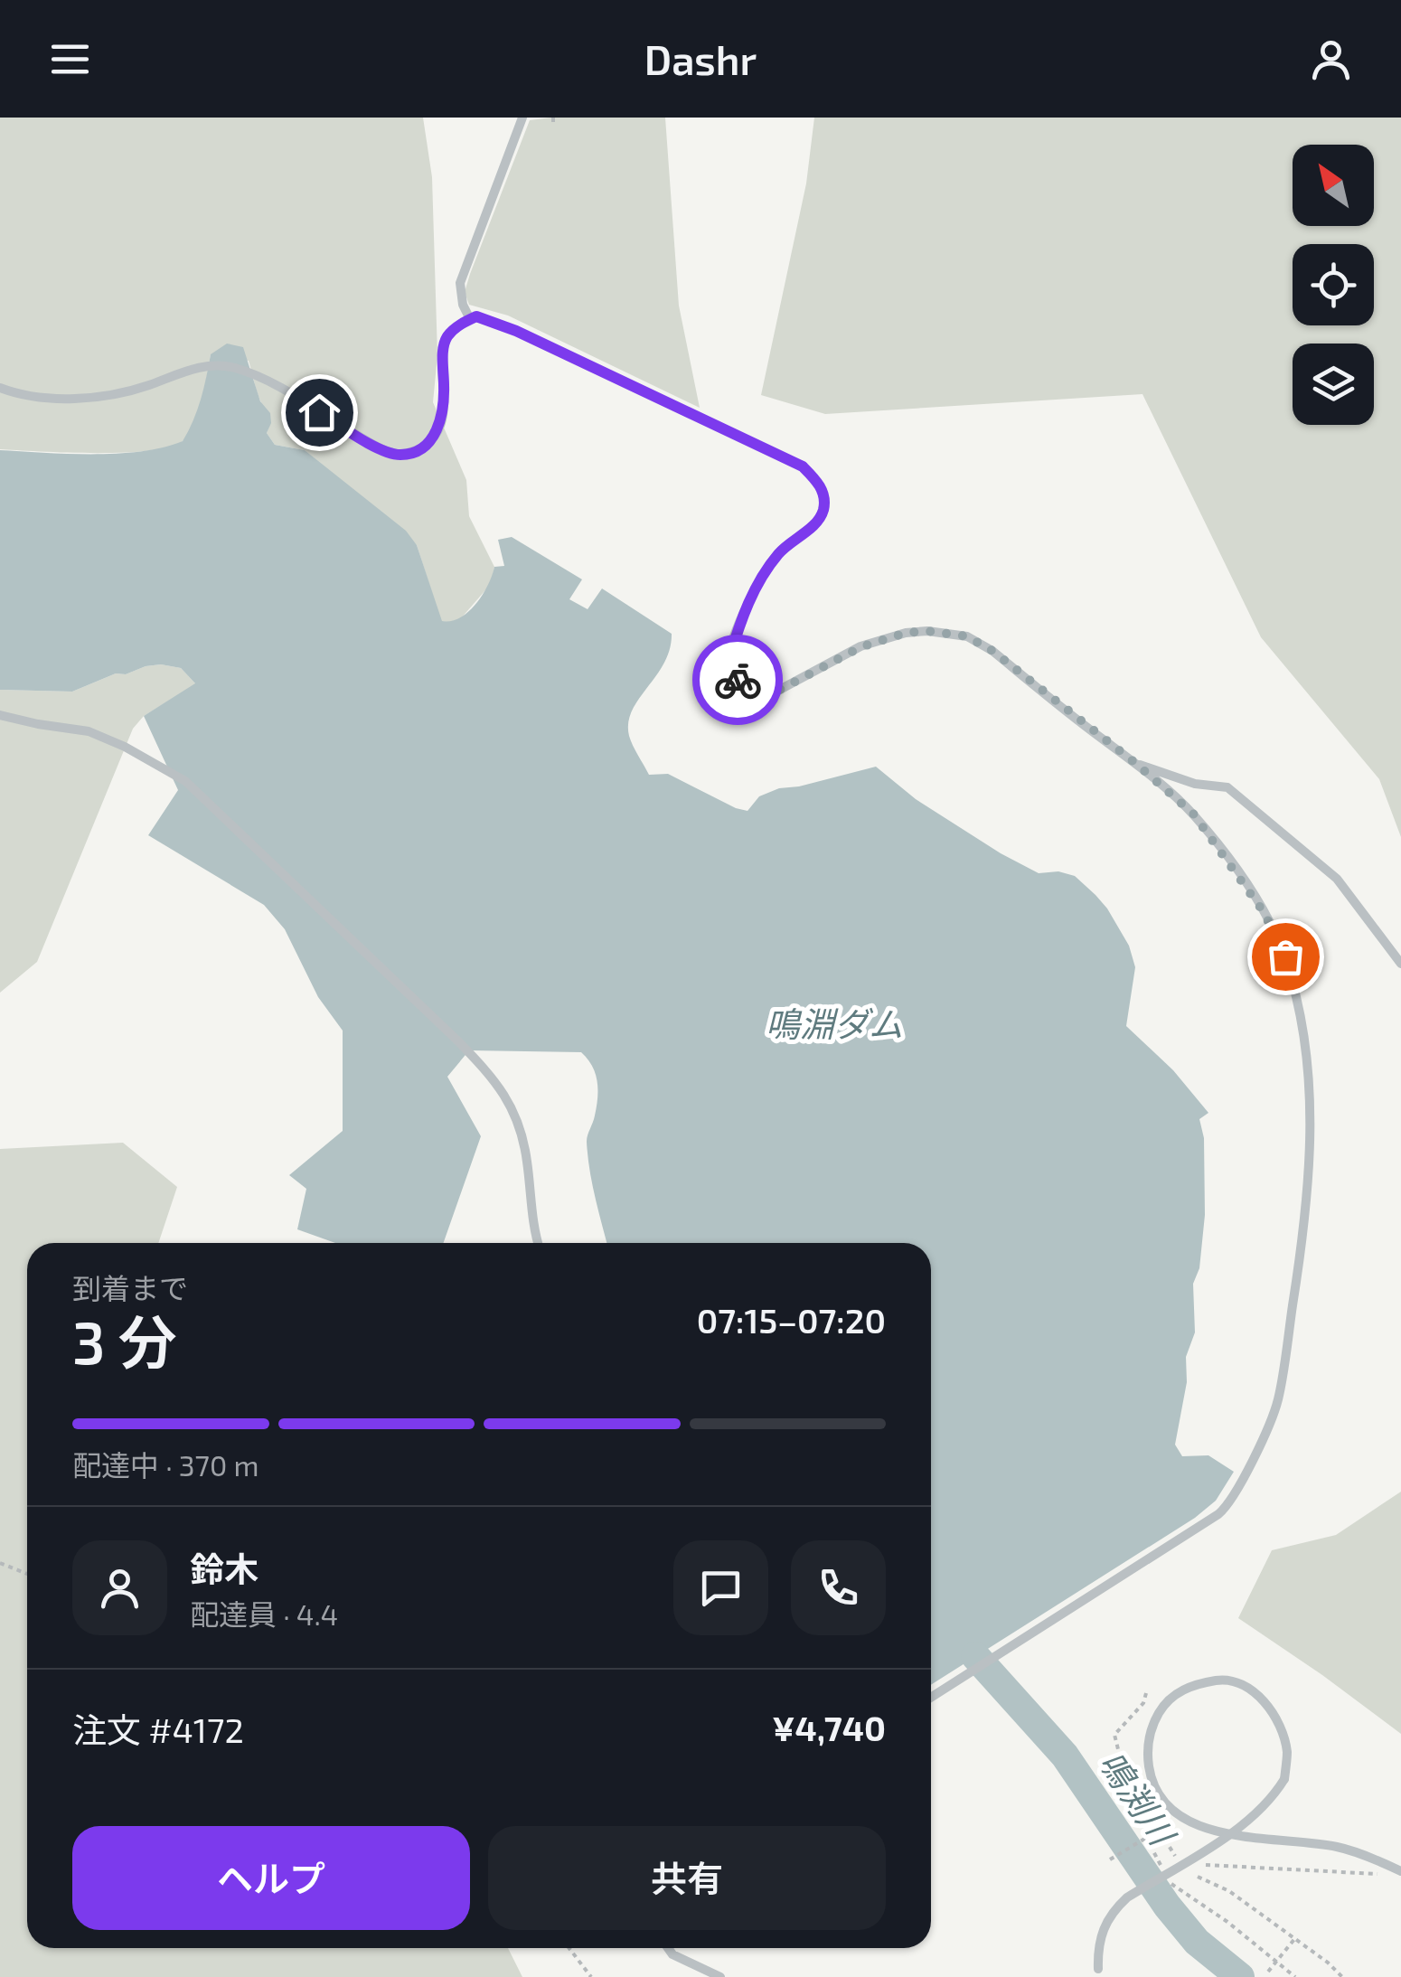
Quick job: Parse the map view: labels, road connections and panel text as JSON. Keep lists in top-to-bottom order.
{
  "water": ["鳴淵ダム", "鳴渕川"],
  "north": "top left",
  "page": {
    "header": "Dashr",
    "heading": ["3 分", "到着まで", "07:15–07:20"],
    "panel": [
      "鈴木",
      "配達員 · 4.4",
      "注文 #4172",
      "¥4,740"
    ],
    "bar": "配達中 · 370 m",
    "buttons": ["ヘルプ", "共有"]
  }
}
